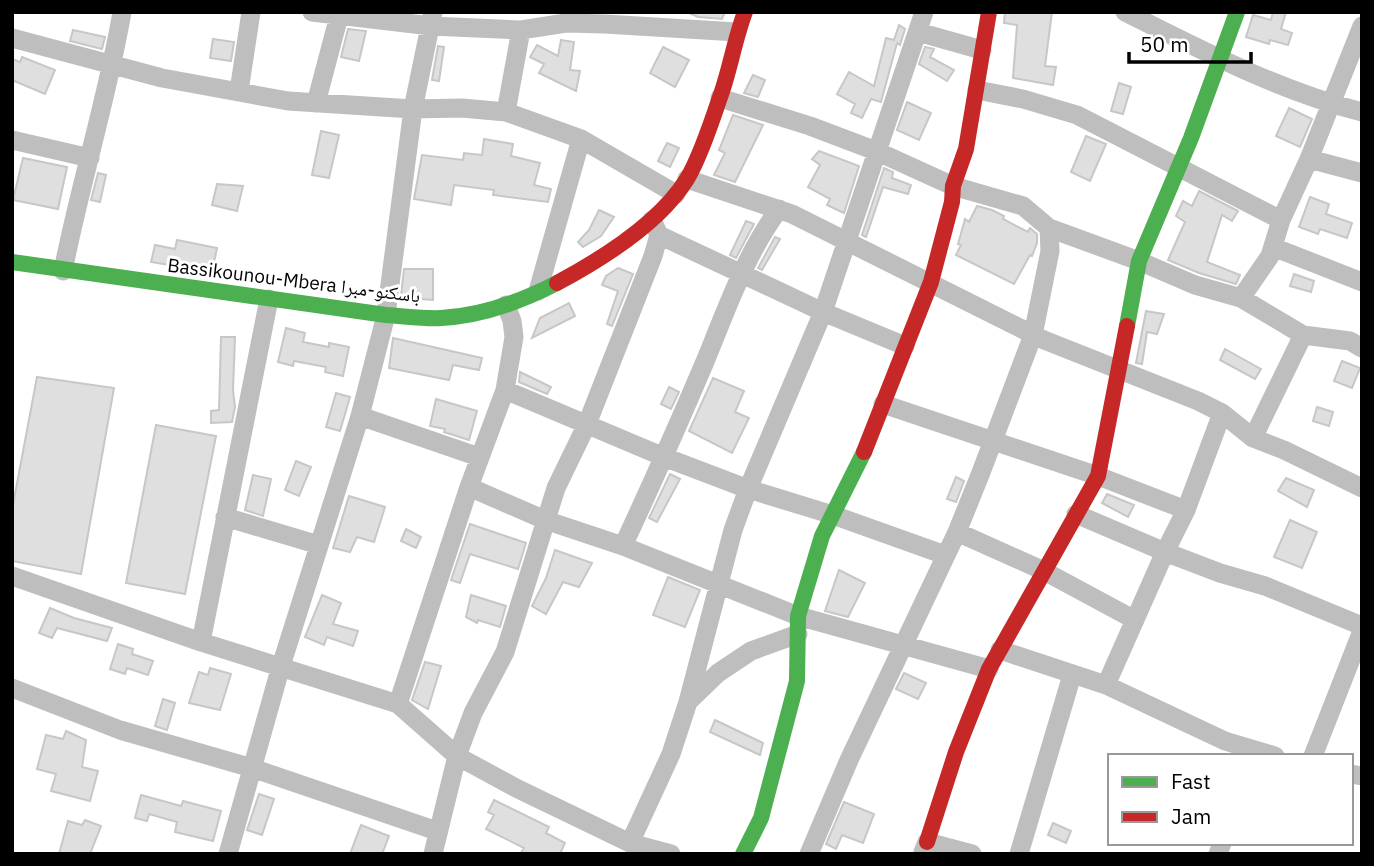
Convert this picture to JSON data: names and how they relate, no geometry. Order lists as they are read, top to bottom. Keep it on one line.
{"streets":{"street":["Bassikounou-Mbera باسكنو-مبرا"]},"legend":["Fast","Jam"],"scale_bar":"50 m"}
